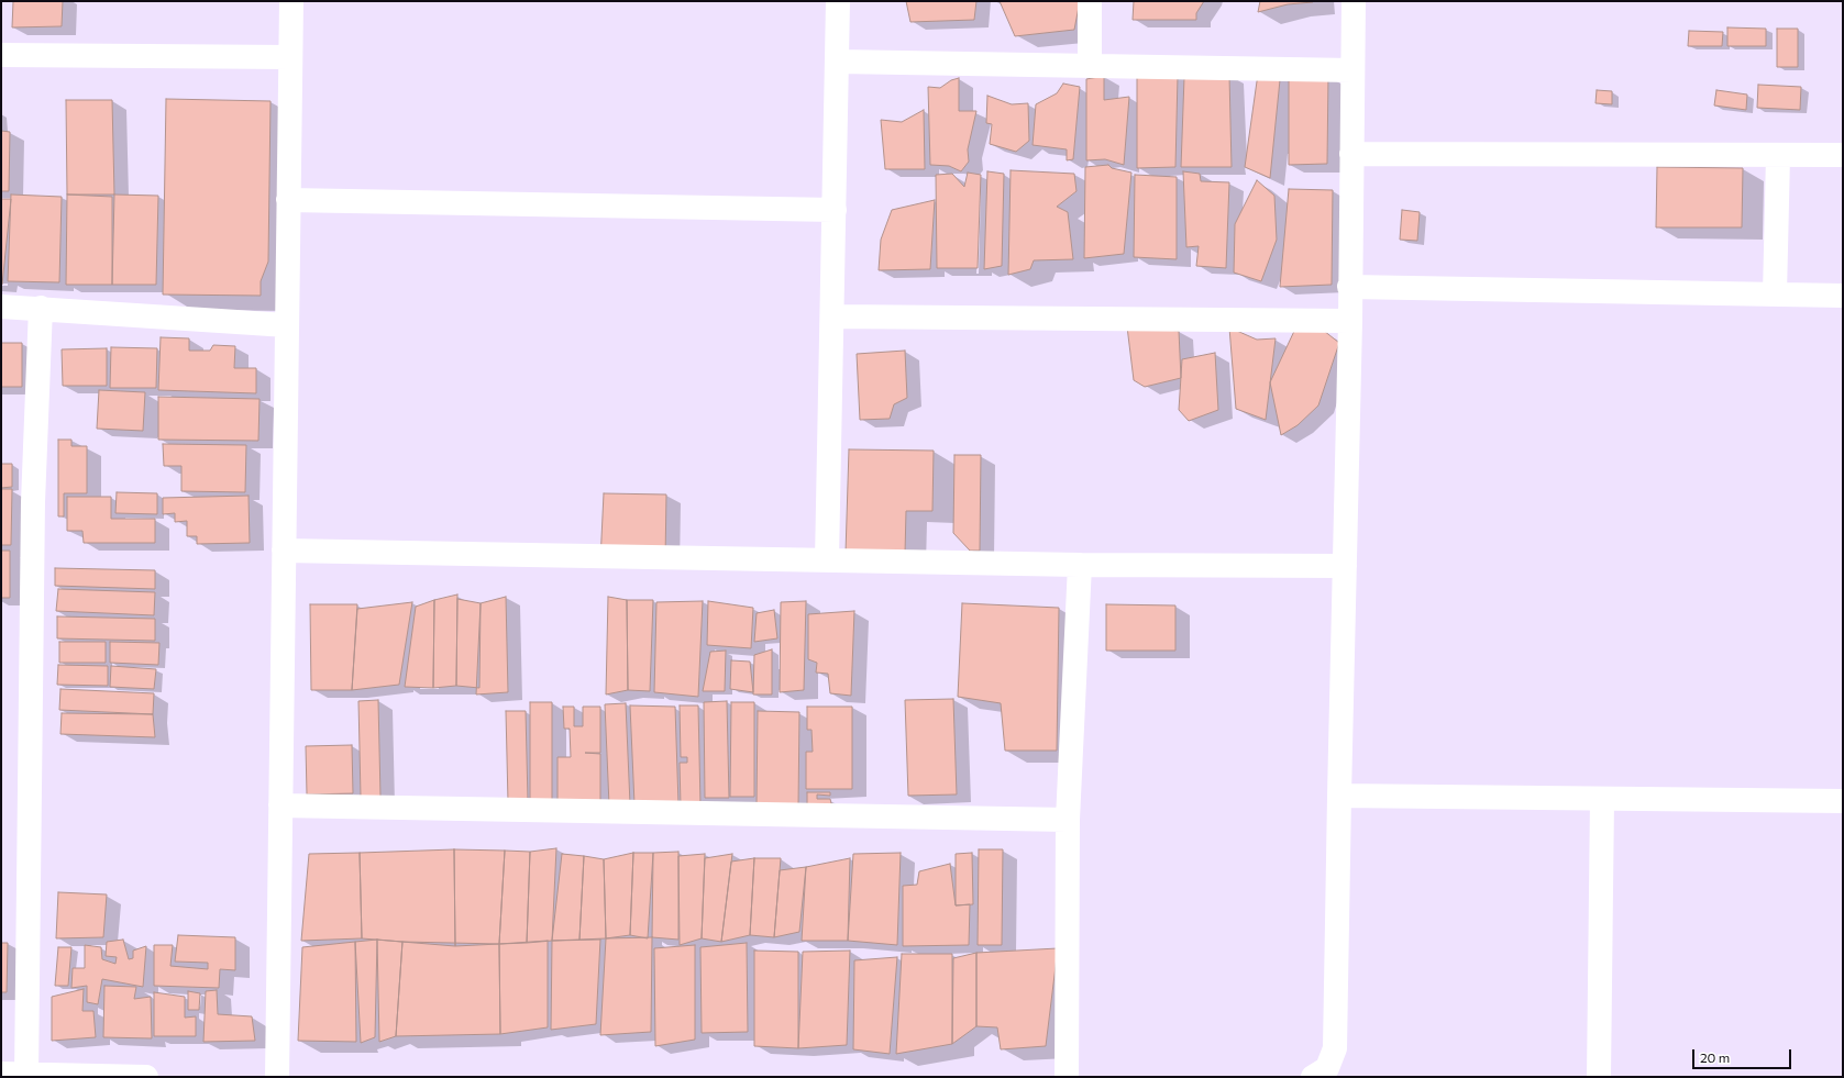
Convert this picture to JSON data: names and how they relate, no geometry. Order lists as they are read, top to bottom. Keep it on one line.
{"scale_bar":"20 m"}
